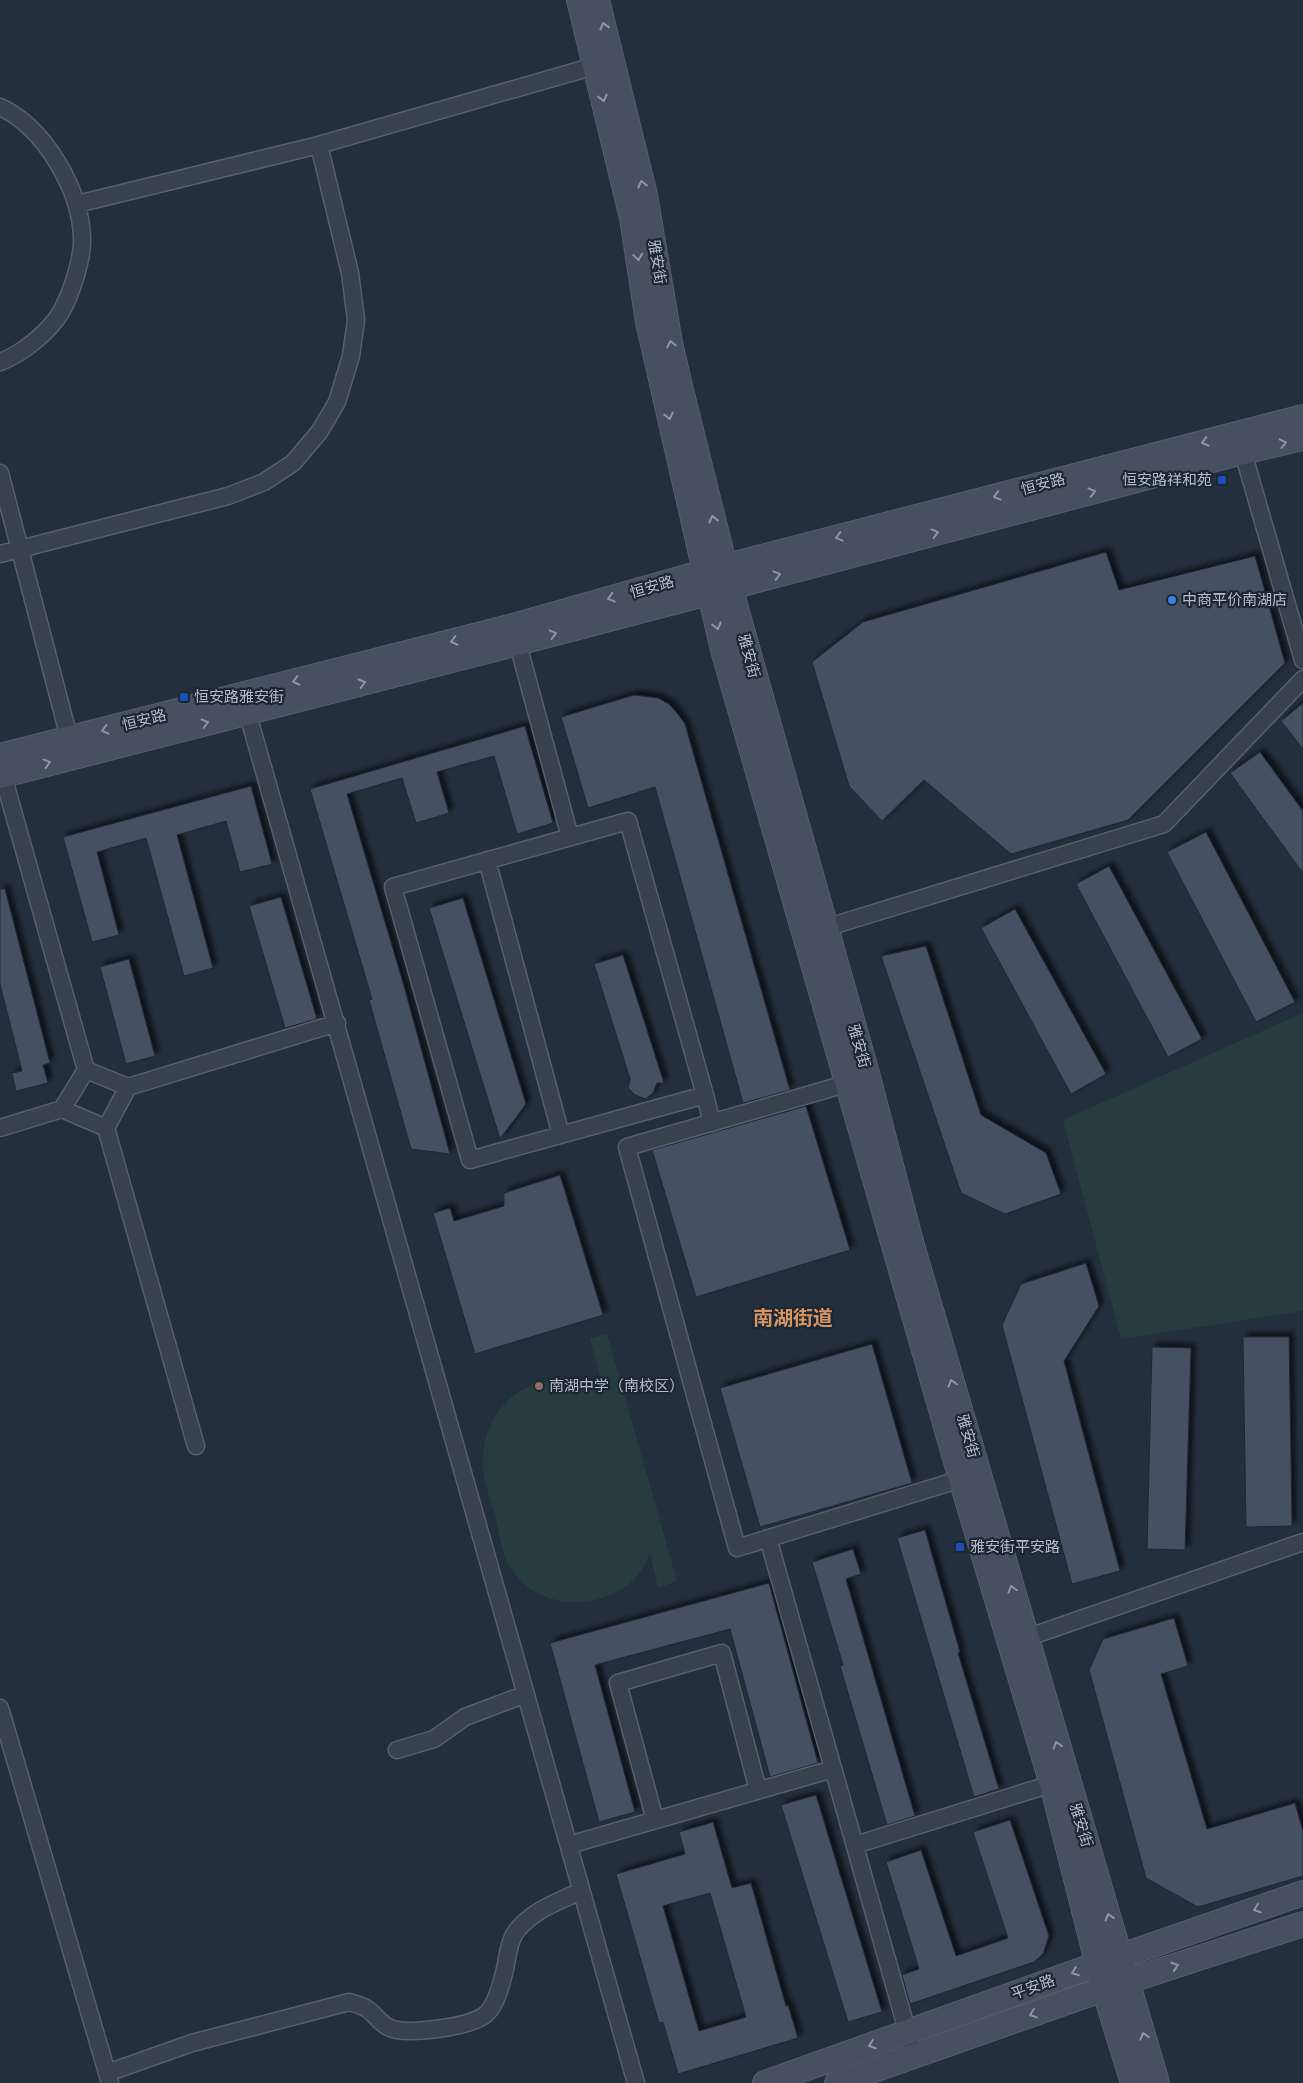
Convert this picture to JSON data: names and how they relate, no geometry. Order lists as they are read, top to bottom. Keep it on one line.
{"streets":{"main road":["雅安街","恒安路","平安路"]},"crossings":[["雅安街","恒安路"],["雅安街","平安路"]],"districts":["南湖街道"],"places":{"transit":["恒安路祥和苑","恒安路雅安街","雅安街平安路"],"other":["中商平价南湖店","南湖中学（南校区）"]}}
